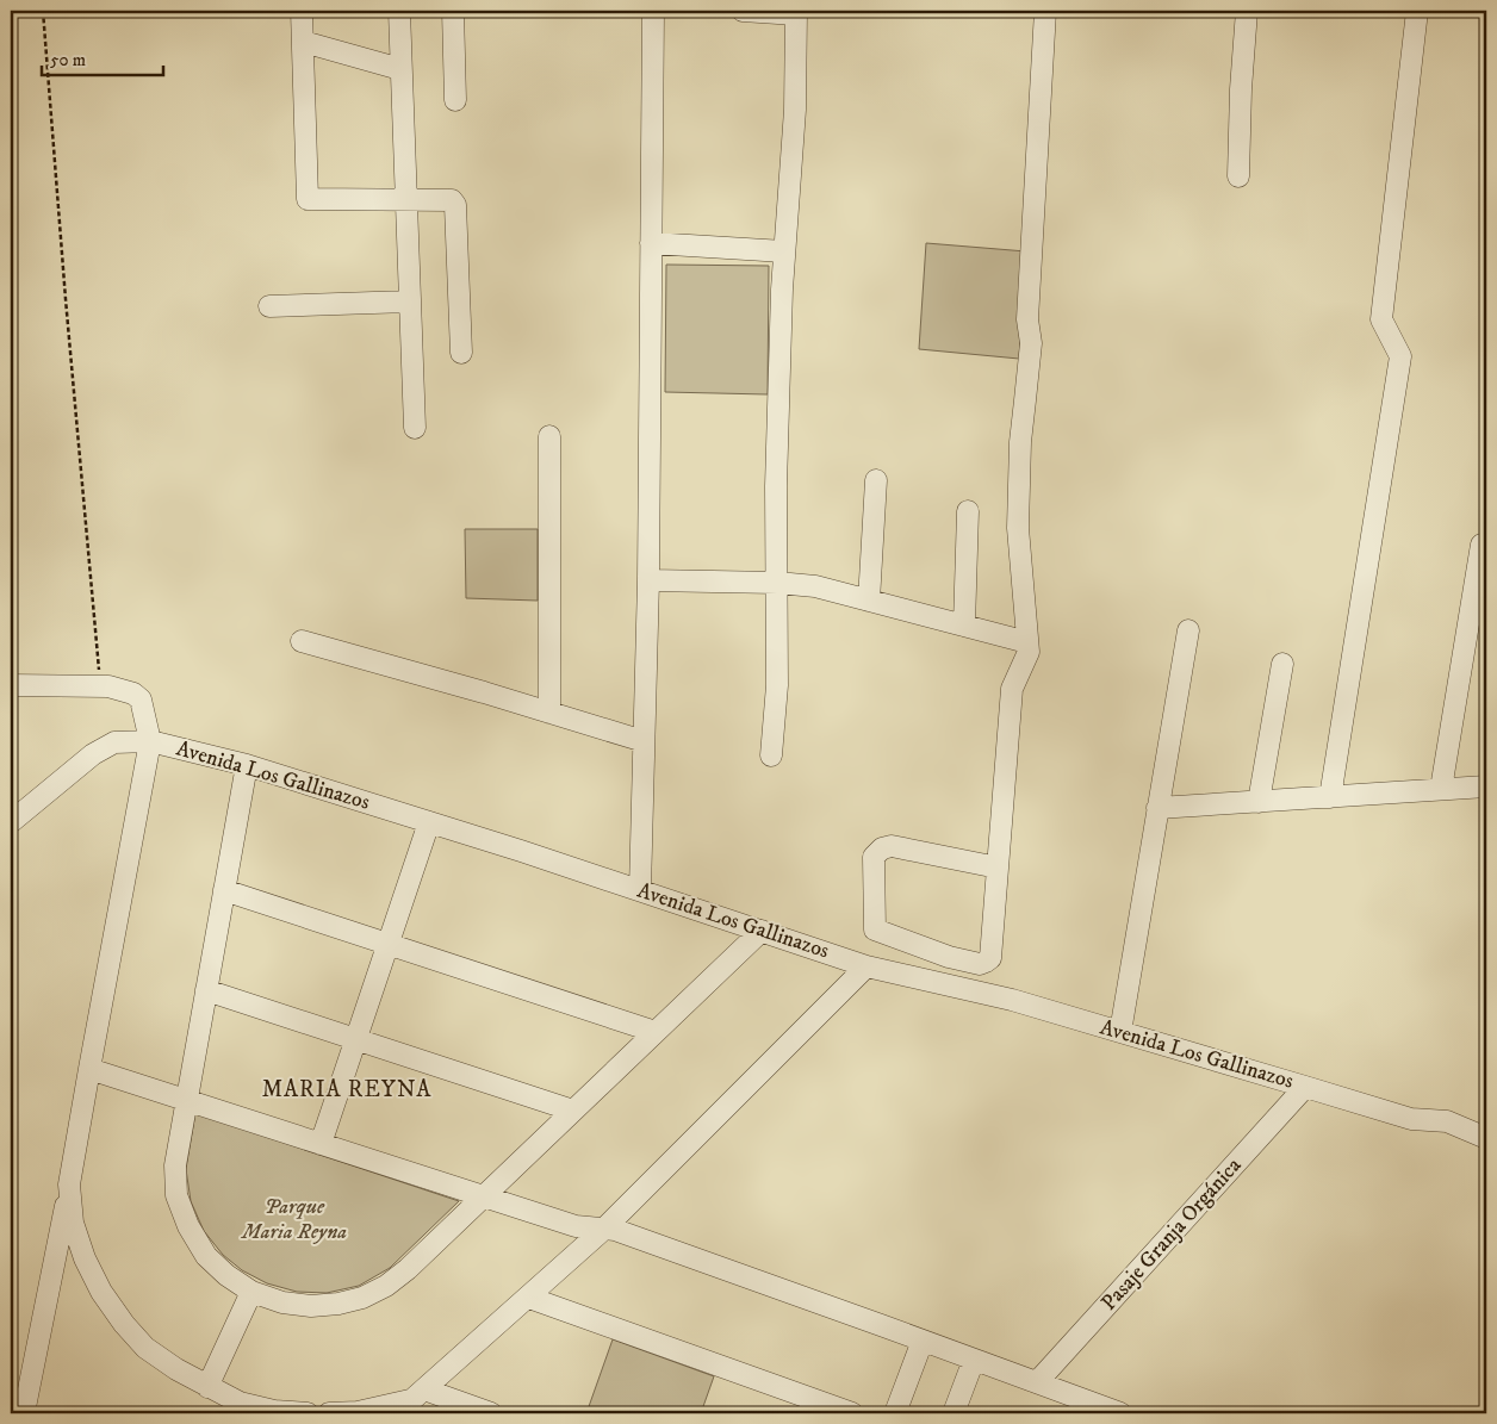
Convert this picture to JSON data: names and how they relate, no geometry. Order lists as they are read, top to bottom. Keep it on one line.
{"streets":{"street":["Avenida Los Gallinazos","Pasaje Granja Orgánica"]},"crossings":[["Avenida Los Gallinazos","Pasaje Granja Orgánica"]],"districts":["MARIA REYNA"],"parks":["Parque Maria Reyna"],"scale_bar":"50 m"}
